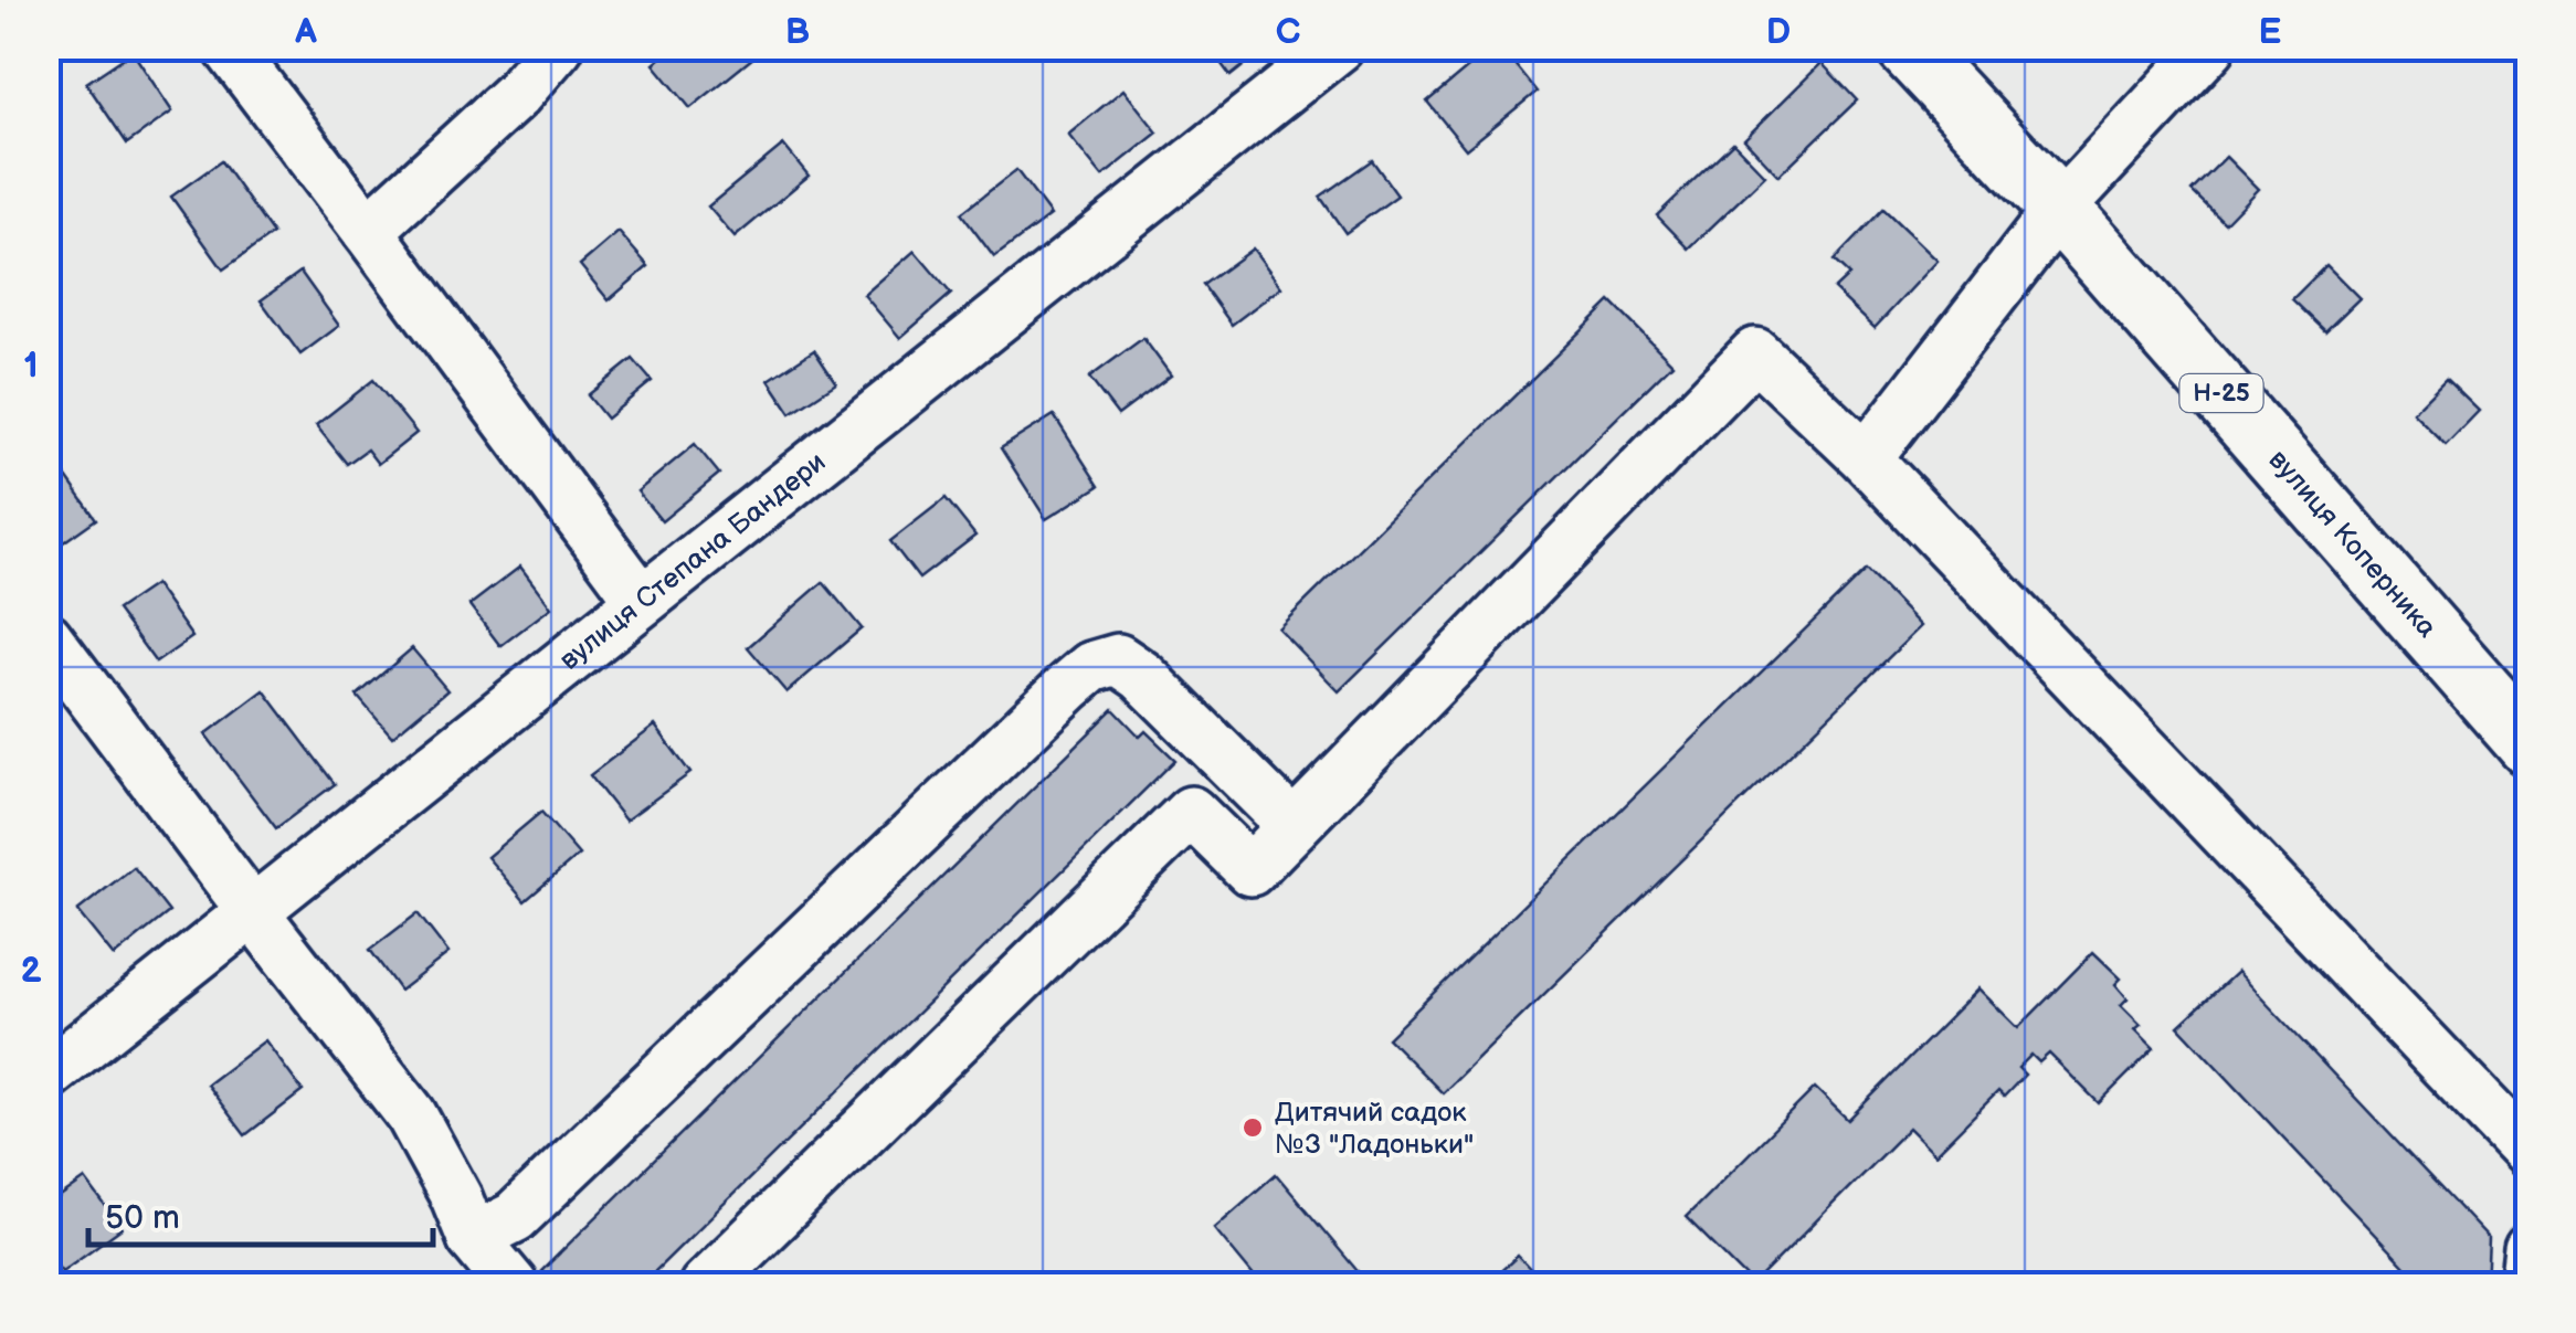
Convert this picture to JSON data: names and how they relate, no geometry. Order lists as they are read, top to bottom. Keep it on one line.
{"streets":{"main road":["Н-25","вулиця Коперника"],"street":["вулиця Степана Бандери"]},"places":["Дитячий садок №3 \"Ладоньки\""],"scale_bar":"50 m","grid":{"columns":["A","B","C","D","E"],"rows":["1","2"]}}
